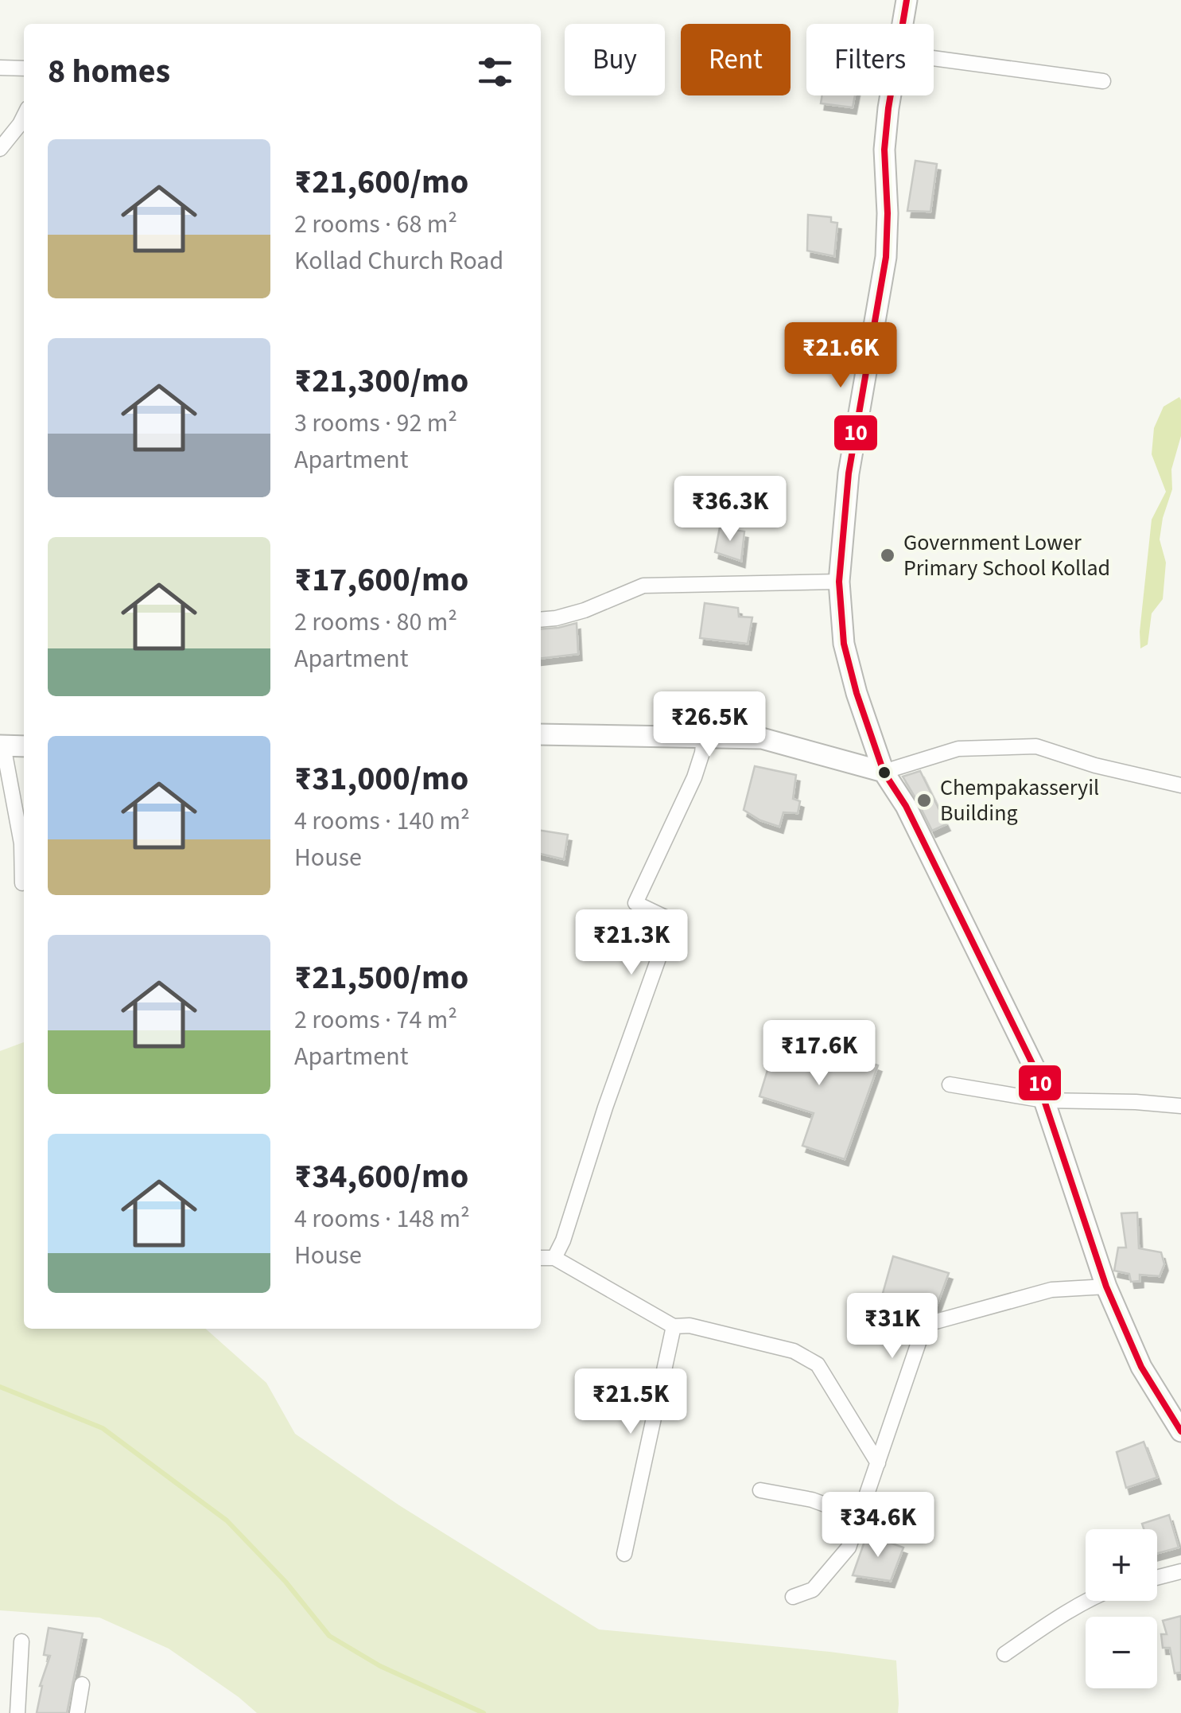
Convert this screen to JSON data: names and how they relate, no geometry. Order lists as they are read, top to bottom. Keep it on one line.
{"places":["Government Lower Primary School Kollad","Chempakasseryil Building"],"lines":["transit line 10"],"page":{"chip":["Buy","Rent","Filters"],"heading":"8 homes","list":[{"name":"₹21,600/mo","note":"2 rooms · 68 m² · Kollad Church Road"},{"name":"₹21,300/mo","note":"3 rooms · 92 m² · Apartment"},{"name":"₹17,600/mo","note":"2 rooms · 80 m² · Apartment"},{"name":"₹31,000/mo","note":"4 rooms · 140 m² · House"},{"name":"₹21,500/mo","note":"2 rooms · 74 m² · Apartment"},{"name":"₹34,600/mo","note":"4 rooms · 148 m² · House"}],"price":["₹21.6K","₹36.3K","₹26.5K","₹21.3K","₹17.6K","₹31K","₹21.5K","₹34.6K"],"map_buttons":["+","−"]}}
